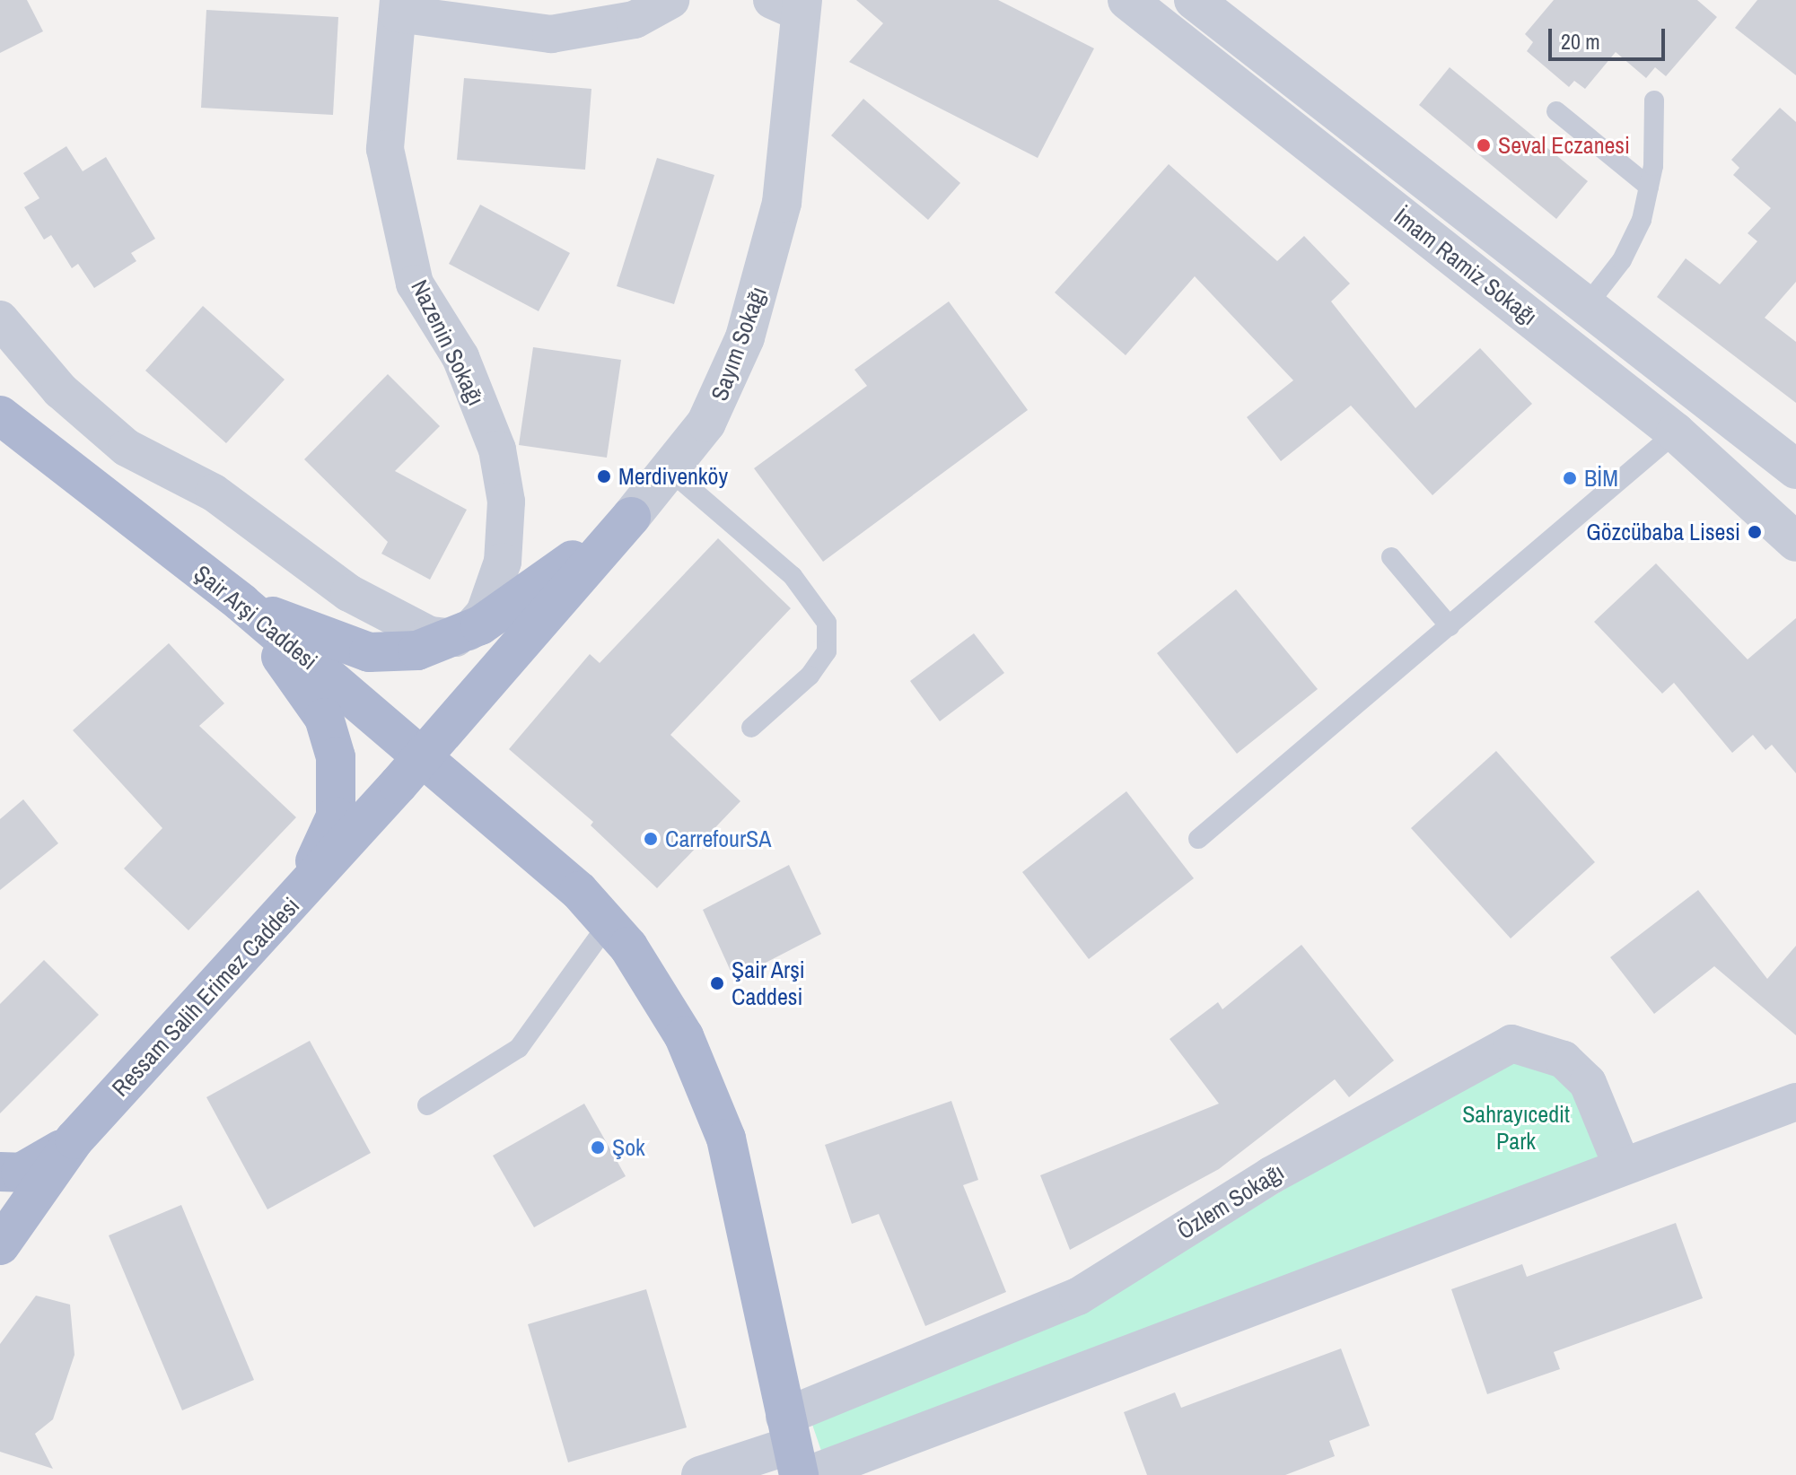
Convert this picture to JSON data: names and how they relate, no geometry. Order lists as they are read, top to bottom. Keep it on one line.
{"streets":{"main road":["Sayım Sokağı","Şair Arşi Caddesi","Ressam Salih Erimez Caddesi"],"street":["İmam Ramiz Sokağı","Nazenin Sokağı","Özlem Sokağı"]},"crossings":[["Sayım Sokağı","Şair Arşi Caddesi"],["Sayım Sokağı","Ressam Salih Erimez Caddesi"],["Şair Arşi Caddesi","Ressam Salih Erimez Caddesi"],["Şair Arşi Caddesi","Özlem Sokağı"]],"parks":["Sahrayıcedit Park"],"places":["Seval Eczanesi","Merdivenköy","BİM","Gözcübaba Lisesi","CarrefourSA","Şair Arşi Caddesi","Şok"],"scale_bar":"20 m"}
